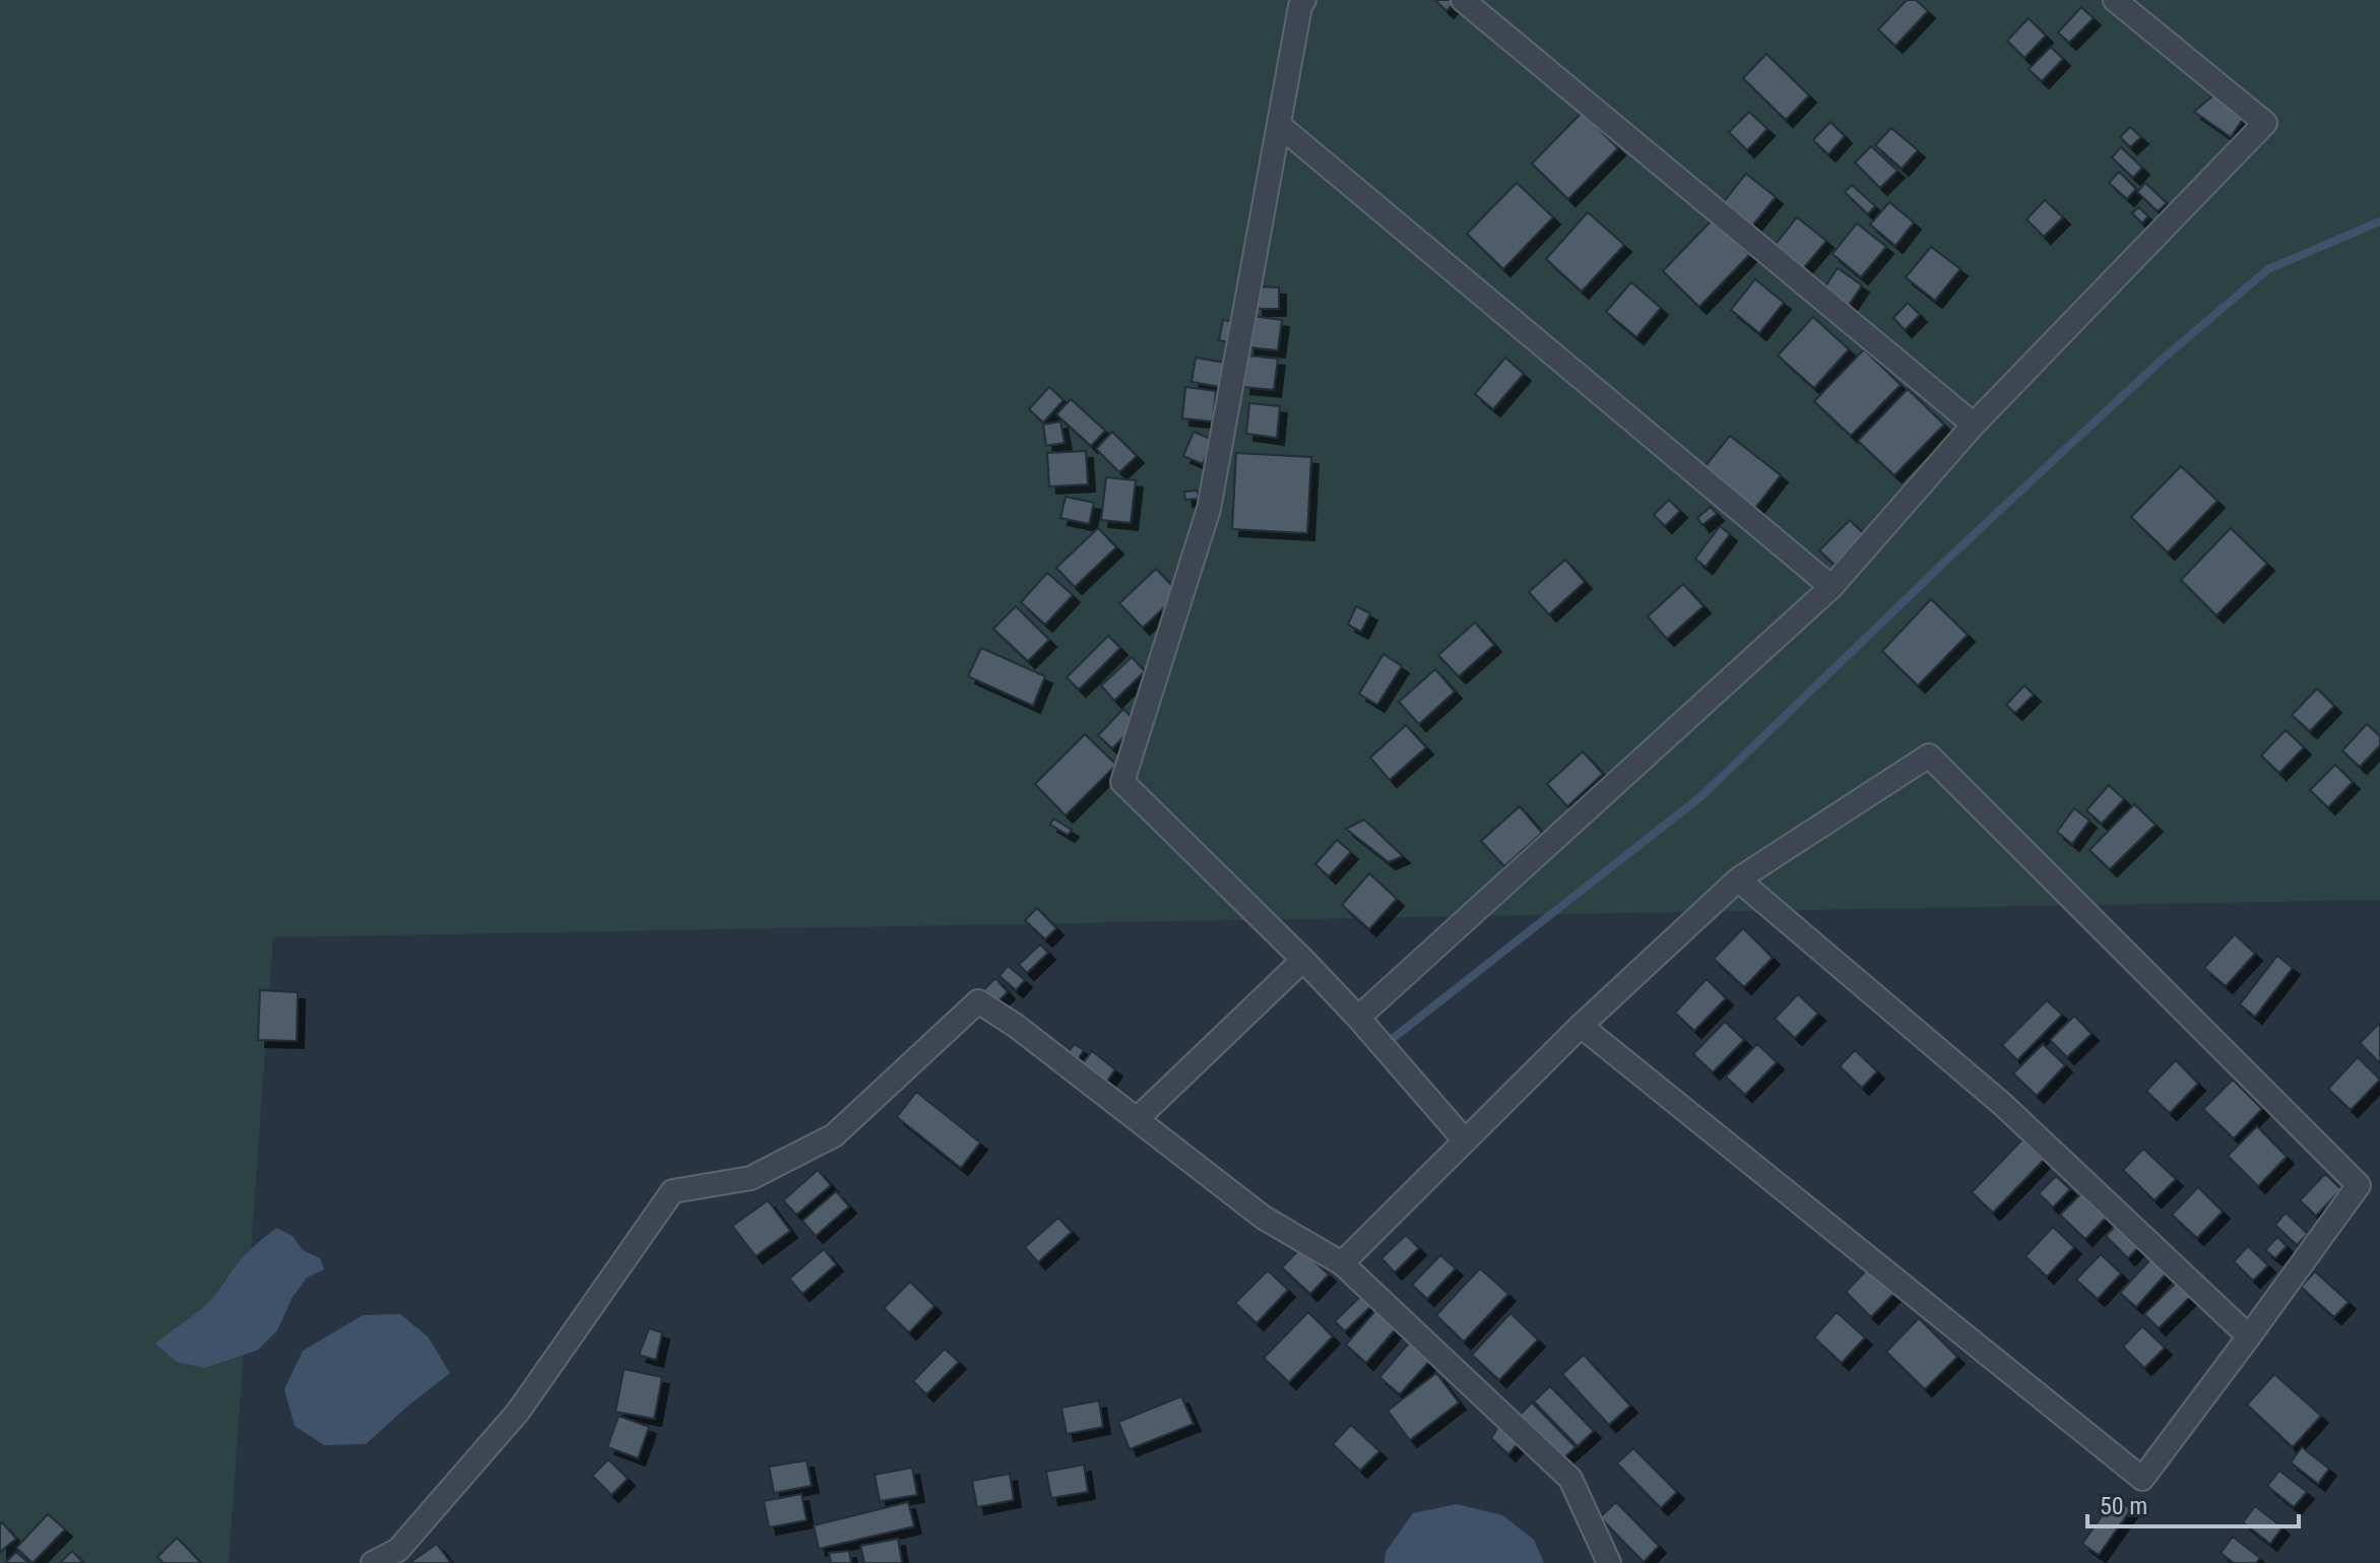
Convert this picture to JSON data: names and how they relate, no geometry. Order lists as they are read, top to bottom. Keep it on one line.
{"scale_bar":"50 m"}
